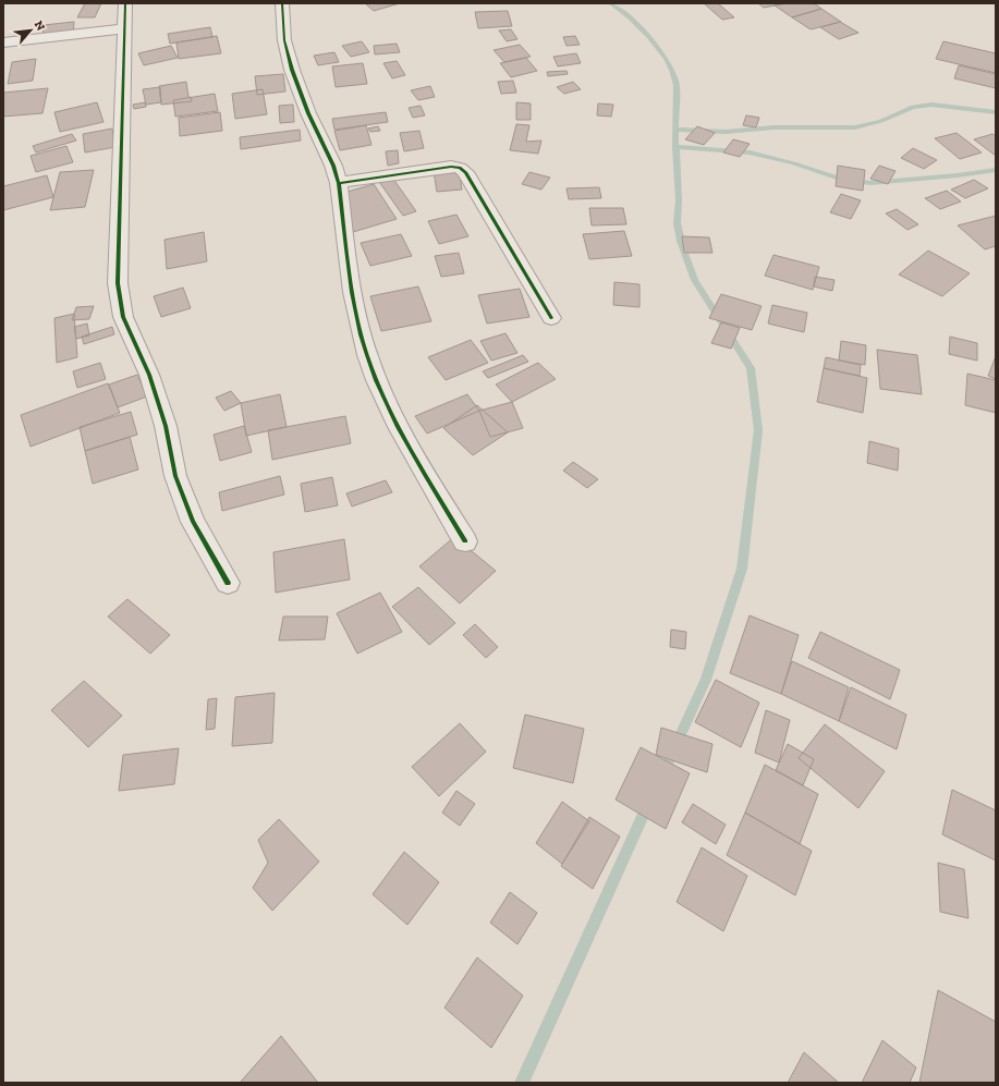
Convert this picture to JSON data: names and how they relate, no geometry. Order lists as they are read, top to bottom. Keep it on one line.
{"north":"top right"}
